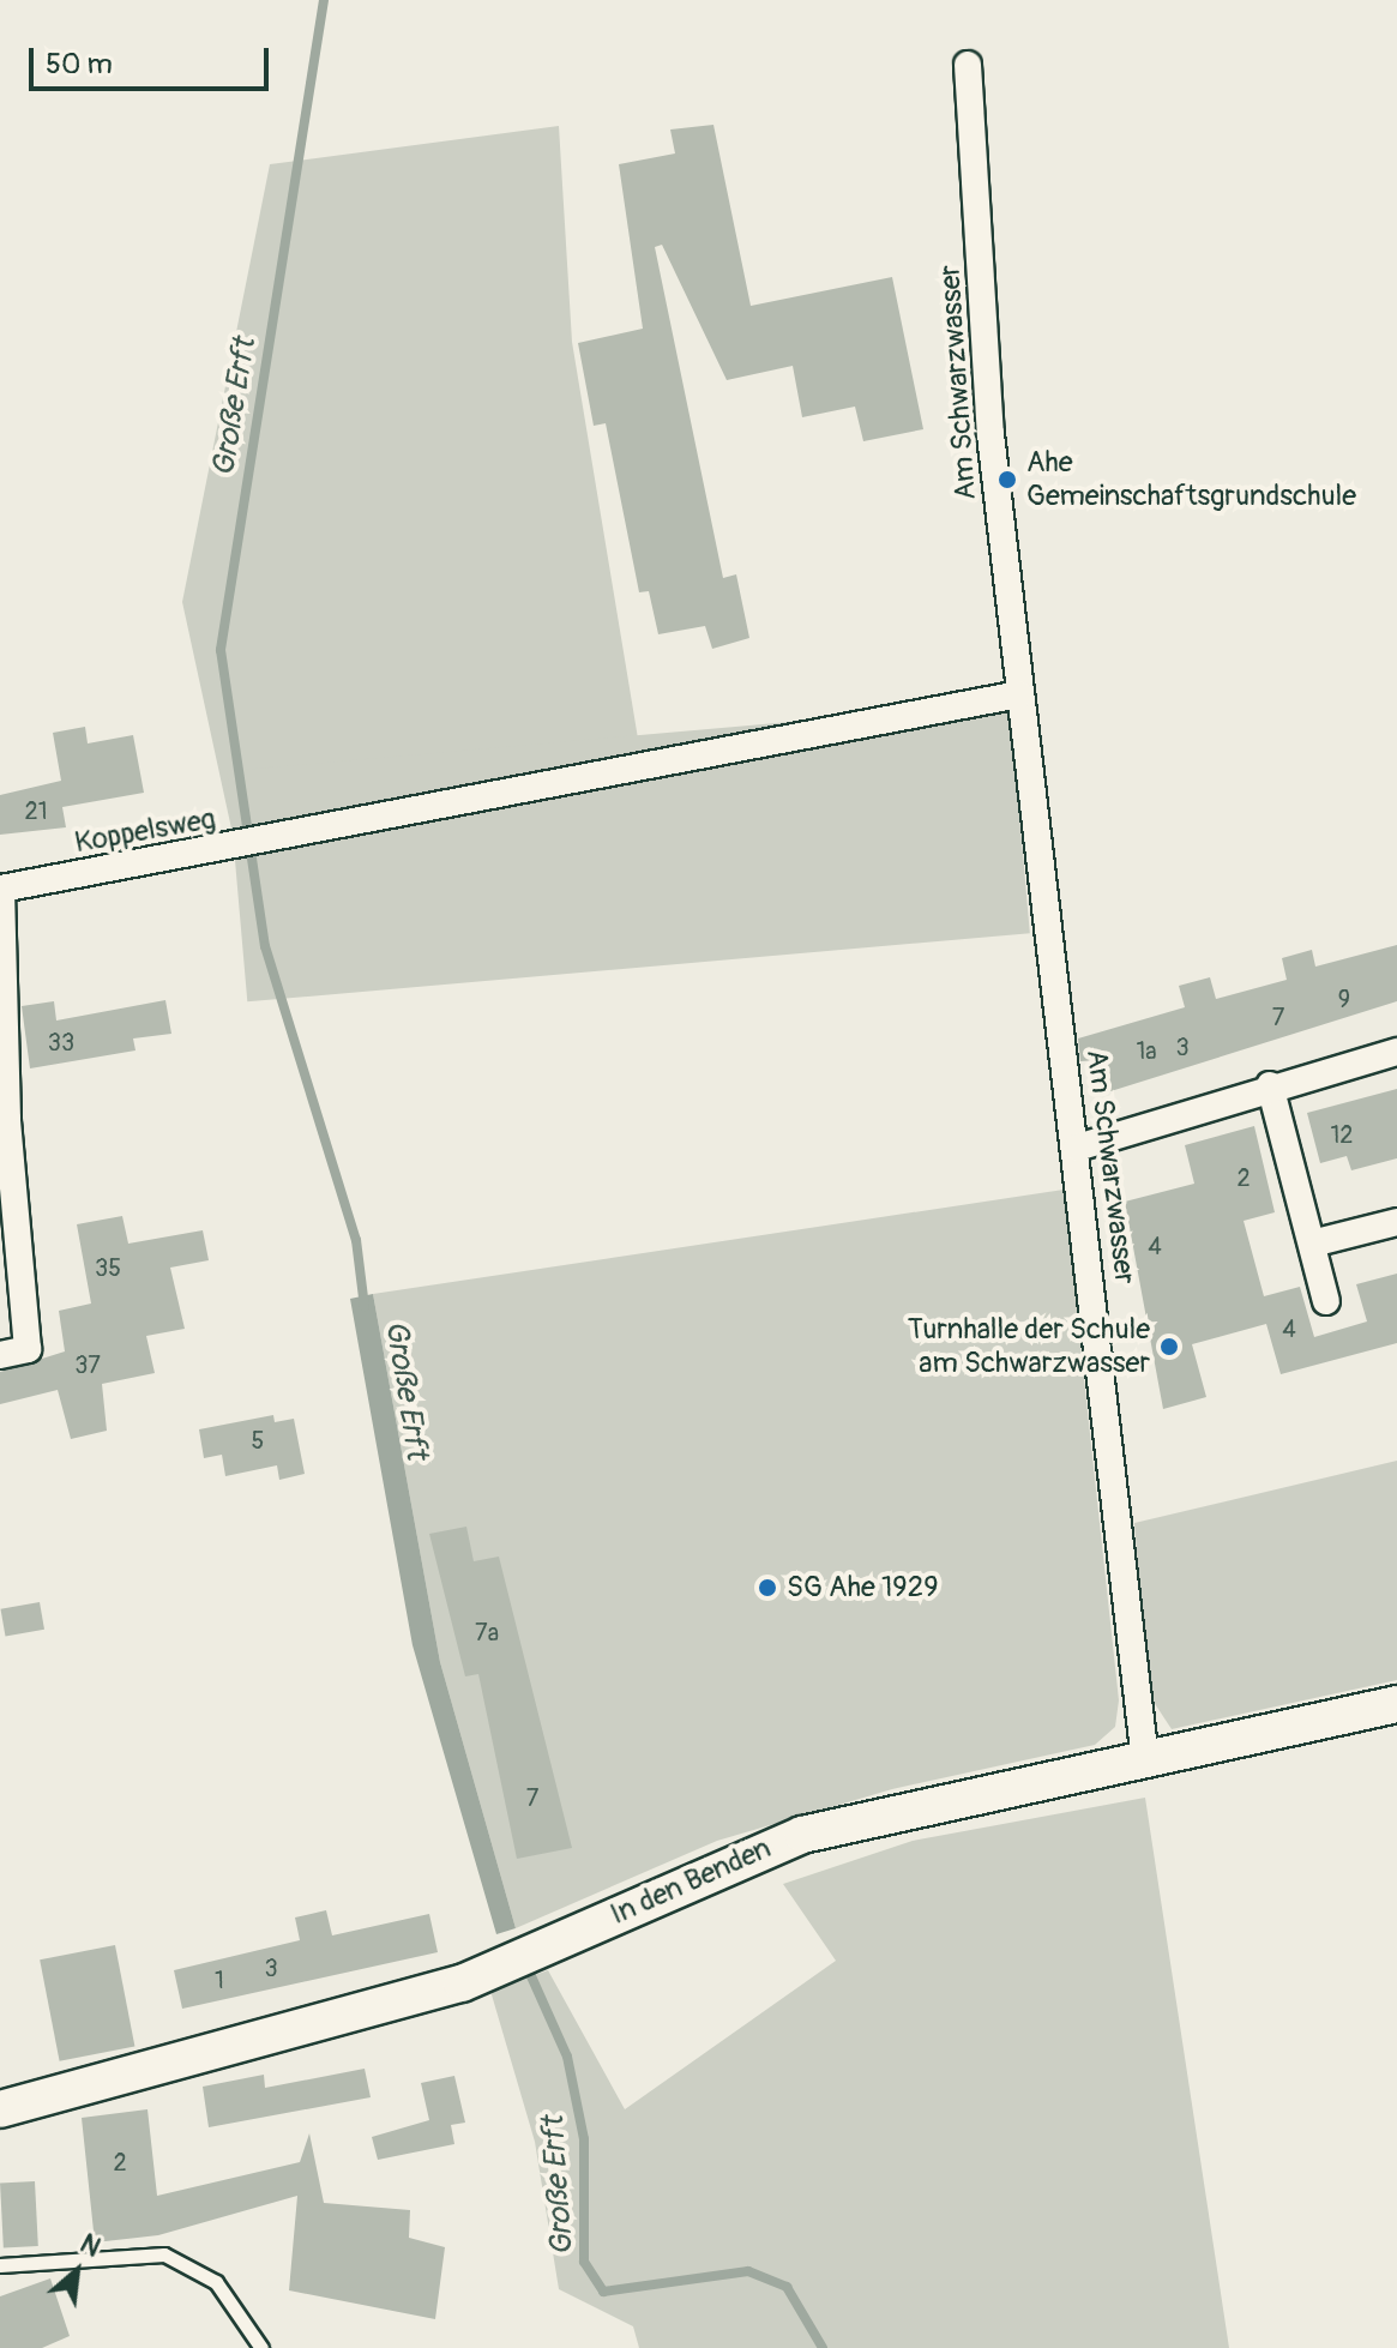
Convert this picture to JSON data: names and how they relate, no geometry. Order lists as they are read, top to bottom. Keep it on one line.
{"streets":{"street":["Am Schwarzwasser","Koppelsweg","In den Benden"]},"crossings":[["Am Schwarzwasser","Koppelsweg"],["Am Schwarzwasser","In den Benden"]],"water":["Große Erft"],"places":["Ahe Gemeinschaftsgrundschule","Turnhalle der Schule am Schwarzwasser","SG Ahe 1929"],"house_numbers":["21","9","7","33","3","1a","12","2","4","35","4","37","5","7a","7","3","1","2"],"scale_bar":"50 m","north":"top right"}
